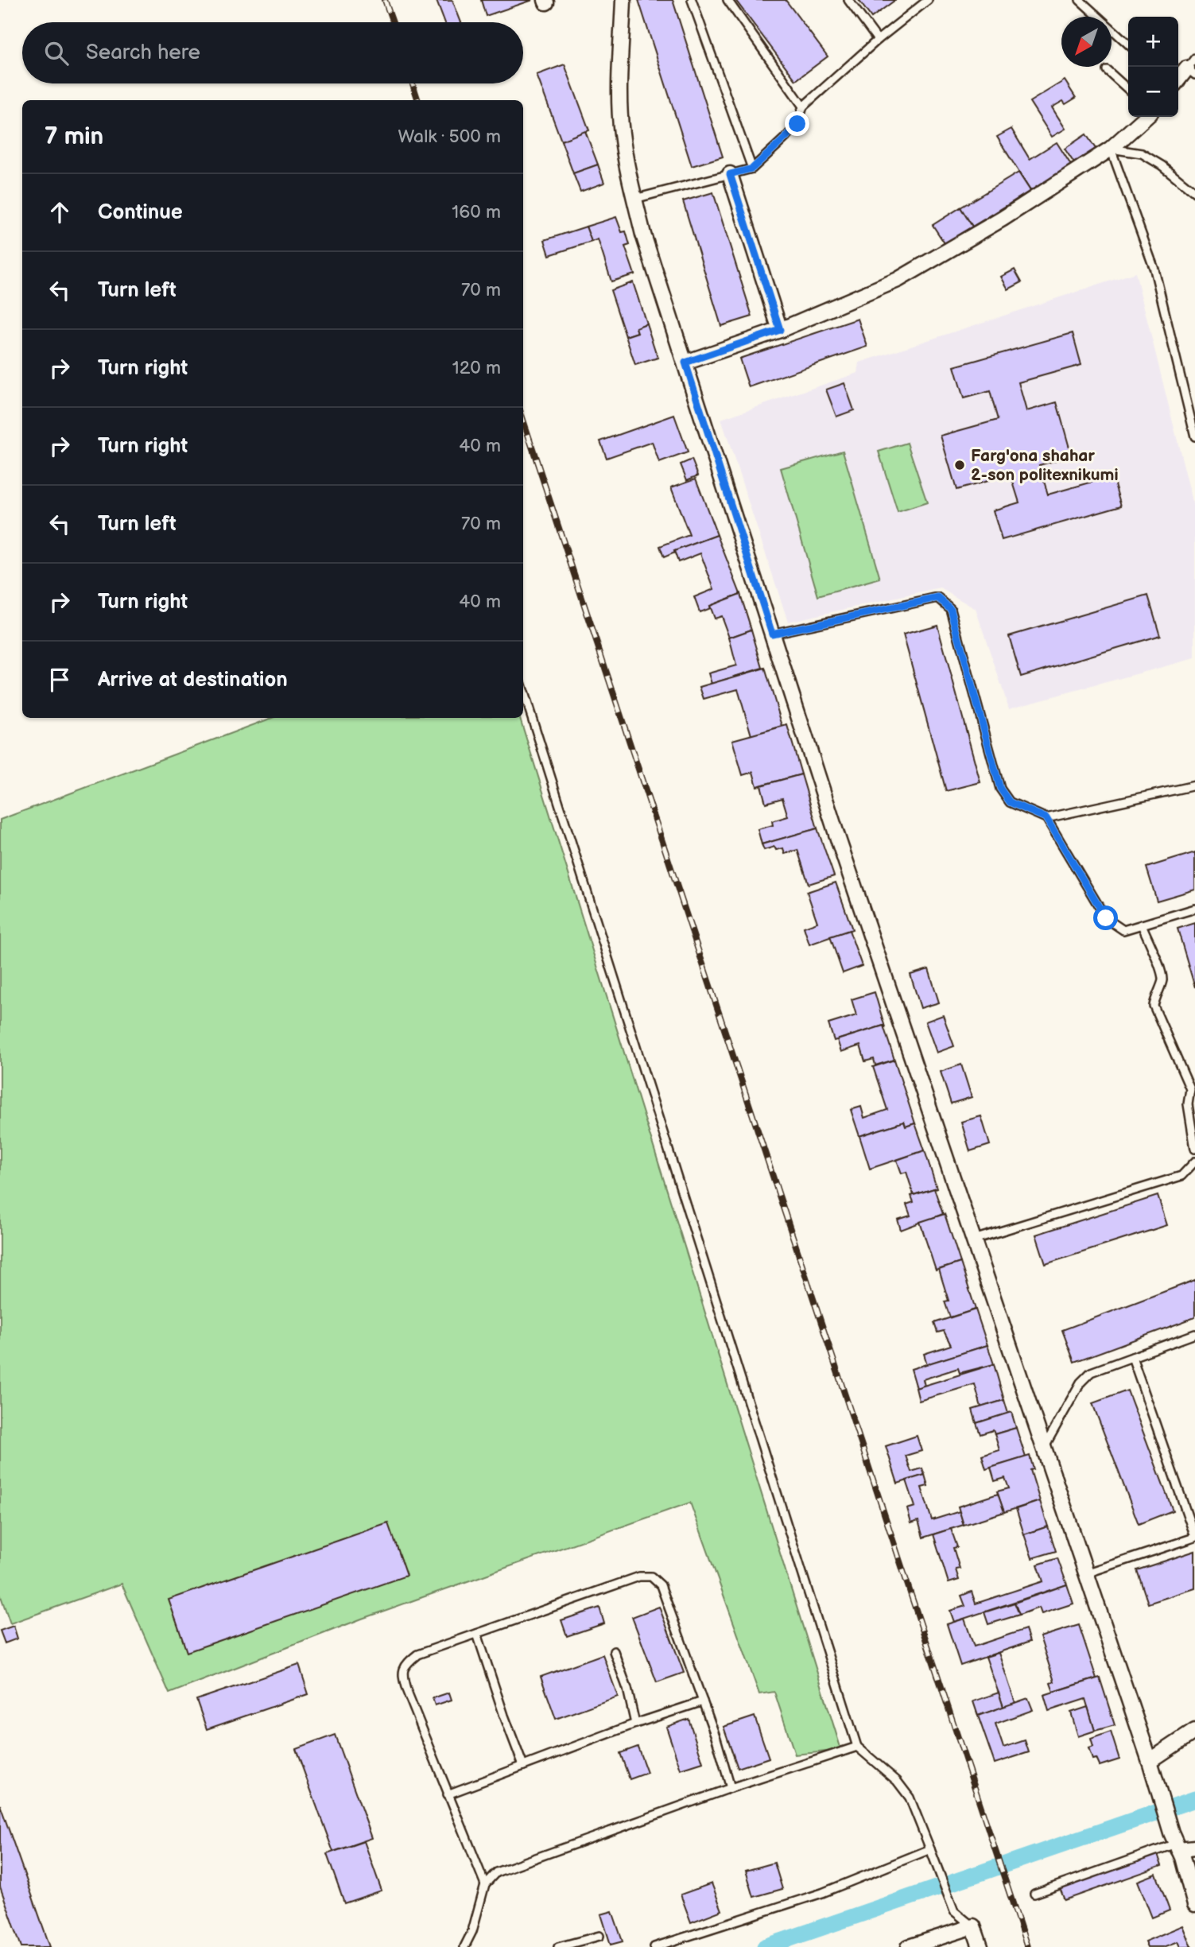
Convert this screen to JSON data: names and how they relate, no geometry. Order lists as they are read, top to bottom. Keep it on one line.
{"places":["Farg'ona shahar 2-son politexnikumi"],"north":"bottom left","page":{"map_buttons":["+","−"],"search":"Search here","heading":["7 min","Walk · 500 m"],"list":[["Continue","160 m"],["Turn left","70 m"],["Turn right","120 m"],["Turn right","40 m"],["Turn left","70 m"],["Turn right","40 m"],"Arrive at destination"]}}
